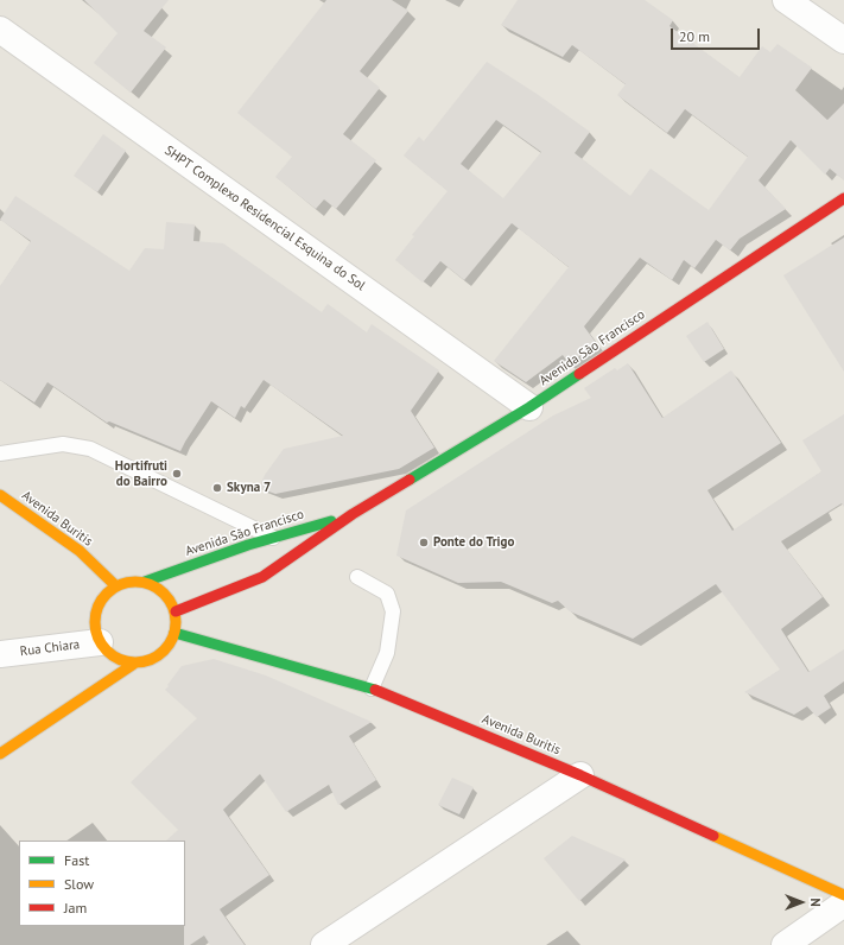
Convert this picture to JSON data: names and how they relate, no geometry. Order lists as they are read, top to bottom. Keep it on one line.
{"streets":{"street":["SHPT Complexo Residencial Esquina do Sol","Avenida São Francisco","Avenida Buritis","Rua Chiara"]},"crossings":[["SHPT Complexo Residencial Esquina do Sol","Avenida São Francisco"],["Avenida São Francisco","Avenida Buritis"],["Avenida São Francisco","Rua Chiara"],["Avenida Buritis","Rua Chiara"]],"places":["Hortifruti do Bairro","Skyna 7","Ponte do Trigo"],"legend":["Fast","Slow","Jam"],"scale_bar":"20 m","north":"right"}
